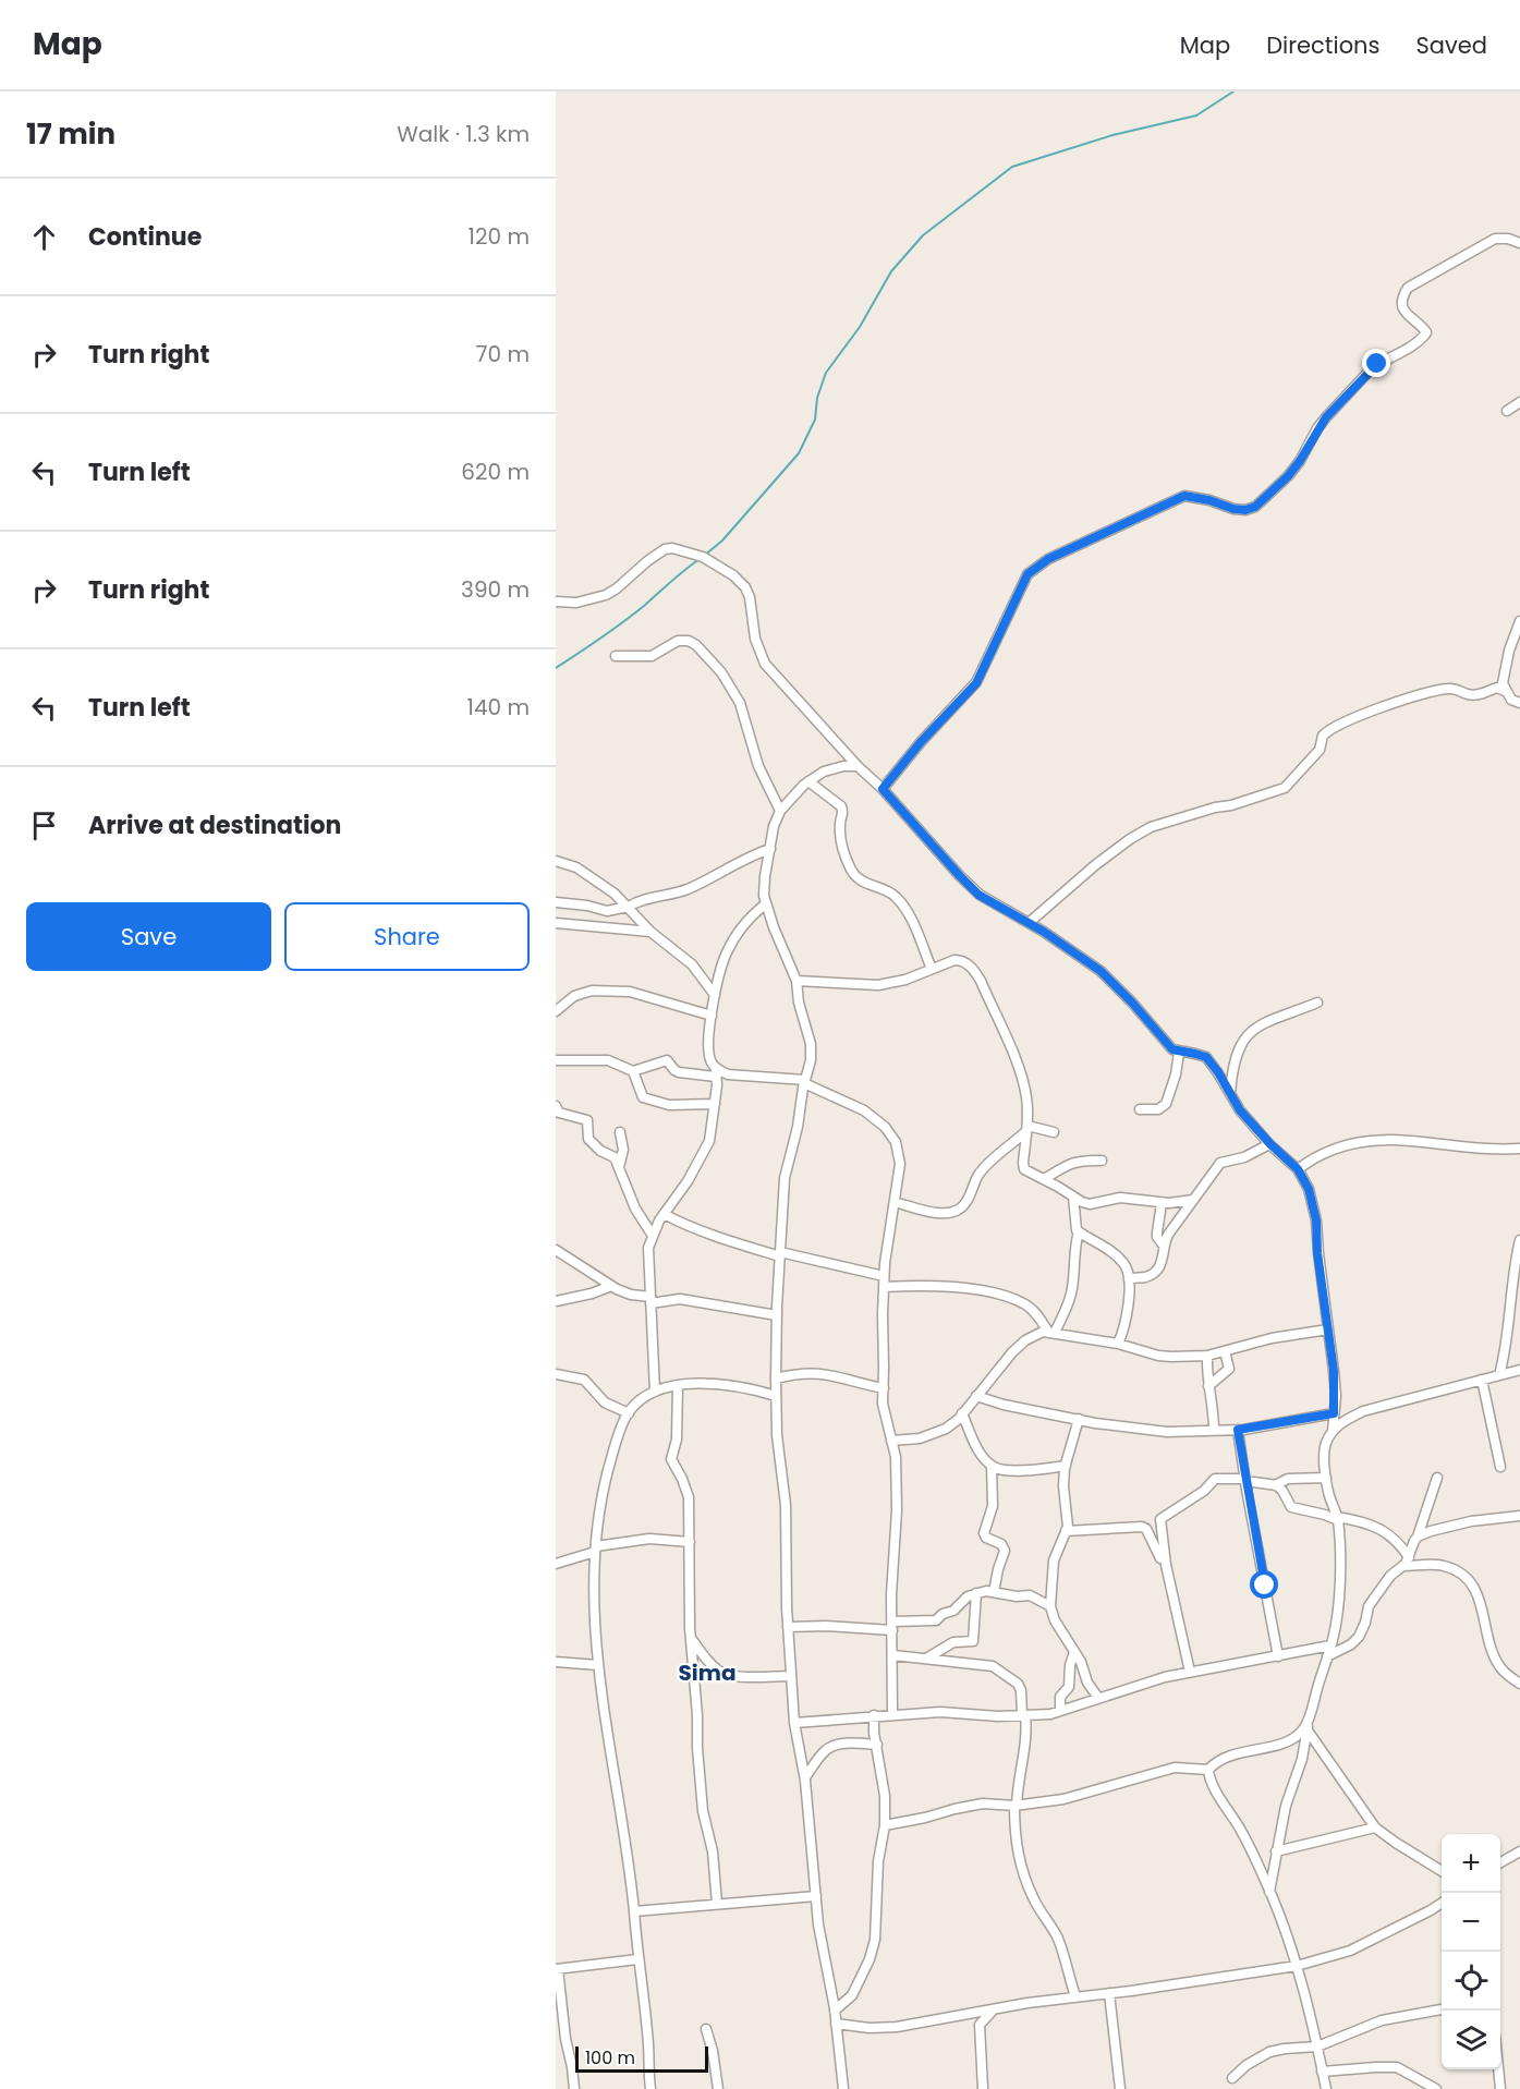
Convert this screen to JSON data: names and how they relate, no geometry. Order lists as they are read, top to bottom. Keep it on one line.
{"districts":["Sima"],"scale_bar":"100 m","page":{"header":"Map","nav":["Map","Directions","Saved"],"heading":["17 min","Walk · 1.3 km"],"list":[["Continue","120 m"],["Turn right","70 m"],["Turn left","620 m"],["Turn right","390 m"],["Turn left","140 m"],"Arrive at destination"],"buttons":["Save","Share"],"map_buttons":["+","−"],"scale":"100 m"}}
